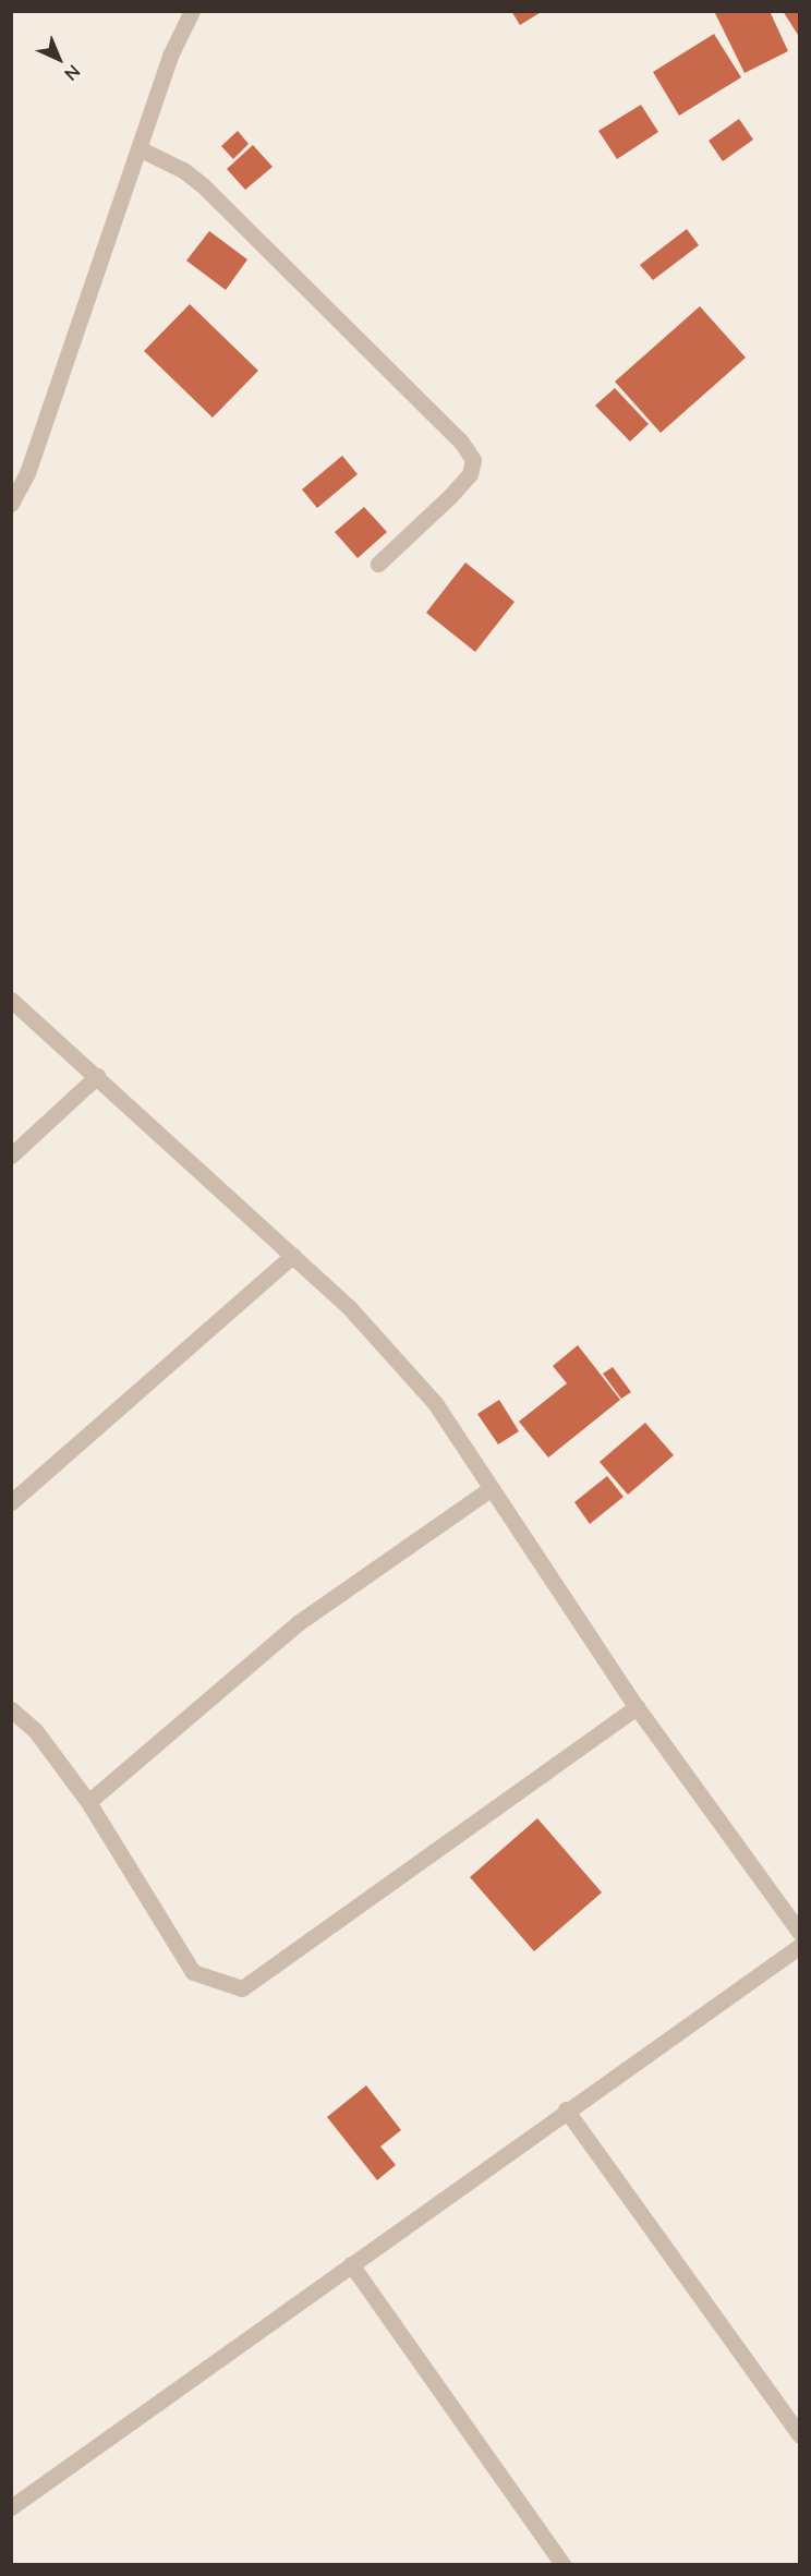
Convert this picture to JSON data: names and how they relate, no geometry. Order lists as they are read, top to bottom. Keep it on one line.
{"north":"bottom right"}
